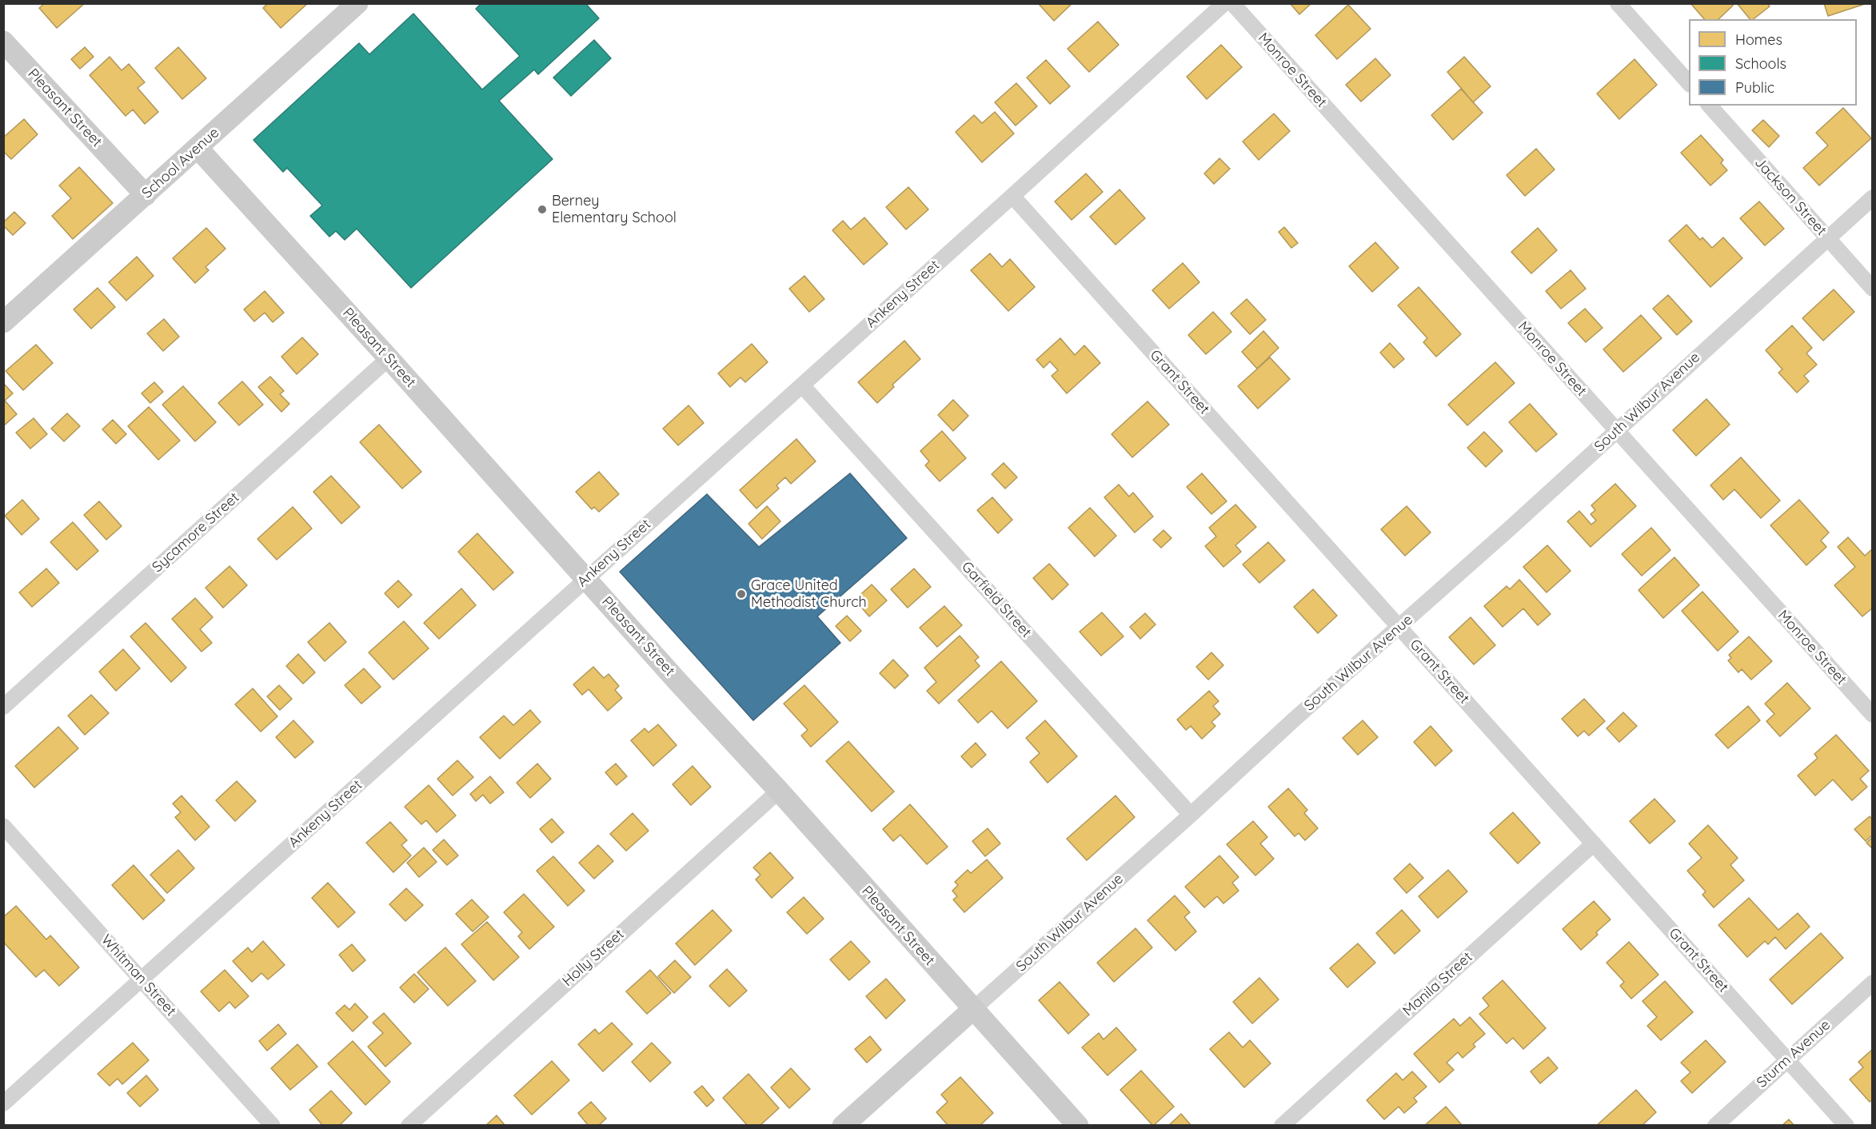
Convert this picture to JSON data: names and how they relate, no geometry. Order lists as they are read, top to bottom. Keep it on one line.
{"streets":{"main road":["Pleasant Street","School Avenue","South Wilbur Avenue"],"street":["Monroe Street","Jackson Street","Ankeny Street","Grant Street","Sycamore Street","Garfield Street","Holly Street","Whitman Street","Manila Street","Sturm Avenue"]},"crossings":[["Monroe Street","South Wilbur Avenue"],["Pleasant Street","School Avenue"],["Pleasant Street","Ankeny Street"],["Pleasant Street","South Wilbur Avenue"],["Pleasant Street","Sycamore Street"],["Pleasant Street","Holly Street"],["Jackson Street","South Wilbur Avenue"],["Ankeny Street","Grant Street"],["Ankeny Street","Garfield Street"],["Ankeny Street","Whitman Street"],["Grant Street","South Wilbur Avenue"],["Grant Street","Manila Street"],["Grant Street","Sturm Avenue"],["South Wilbur Avenue","Garfield Street"]],"places":["Berney Elementary School","Grace United Methodist Church"],"legend":["Homes","Schools","Public"]}
